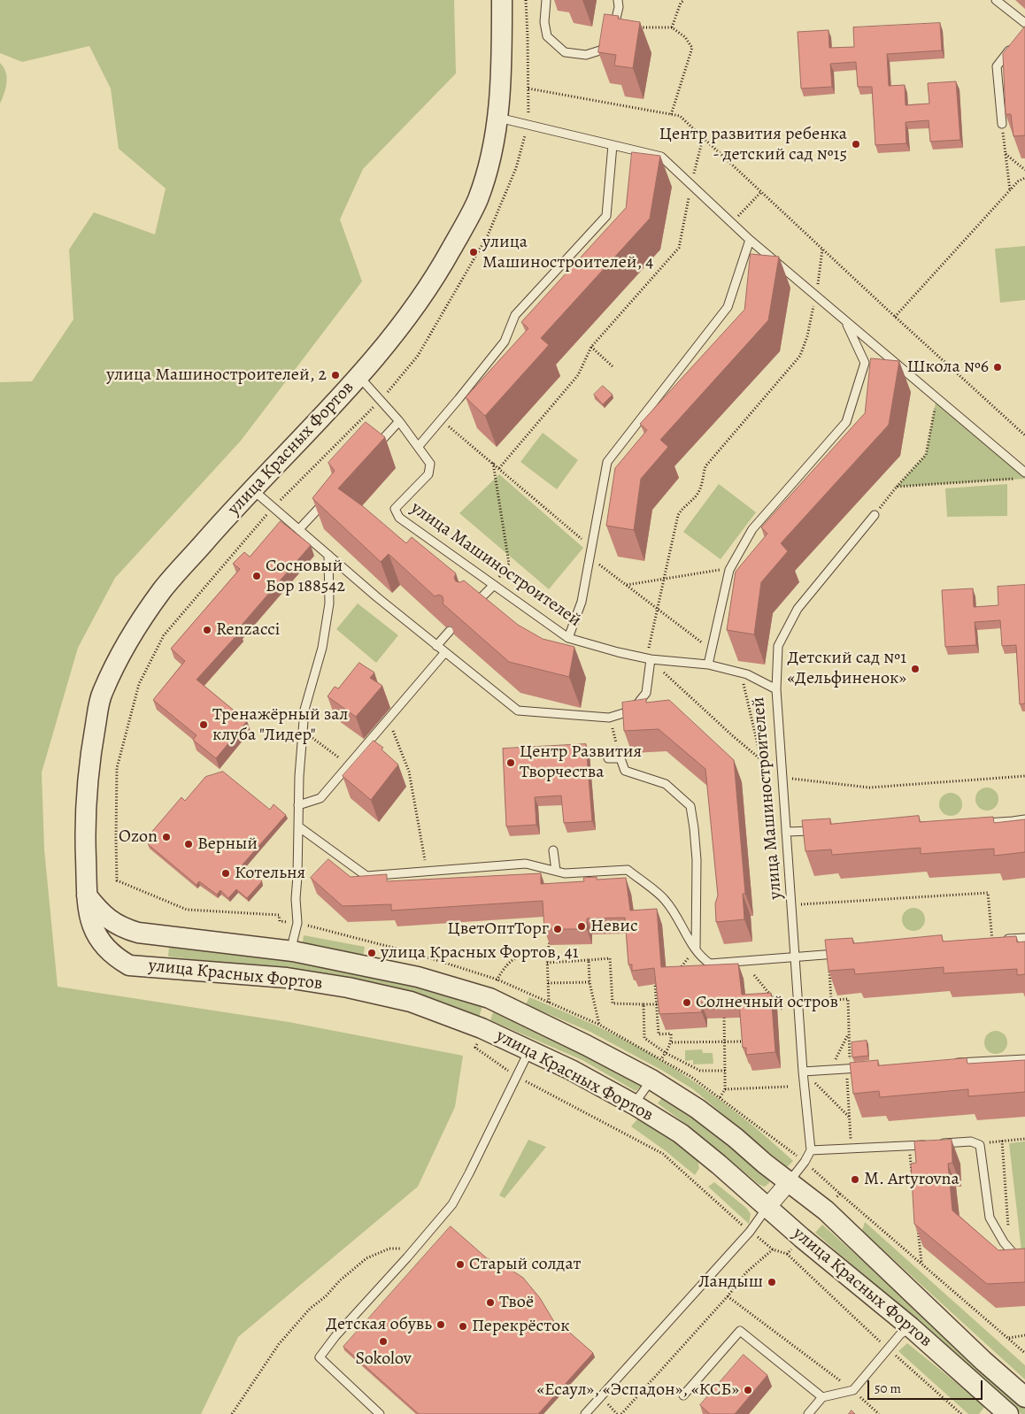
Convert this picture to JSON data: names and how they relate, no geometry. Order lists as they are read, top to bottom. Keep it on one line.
{"streets":{"street":["улица Красных Фортов"],"lane":["улица Машиностроителей"]},"crossings":[["улица Красных Фортов","улица Машиностроителей"]],"places":["Центр развития ребенка - детский сад №15","улица Машиностроителей, 4","Школа №6","улица Машиностроителей, 2","Сосновый Бор 188542","Renzacci","Детский сад №1 «Дельфиненок»","Тренажёрный зал клуба \"Лидер\"","Центр Развития Творчества","Ozon","Верный","Котельня","Невис","ЦветОптТорг","улица Красных Фортов, 41","Солнечный остров","M. Artyrovna","Старый солдат","Ландыш","Твоё","Детская обувь","Перекрёсток","Sokolov","«Есаул», «Эспадон», «КСБ»"],"scale_bar":"50 m"}
